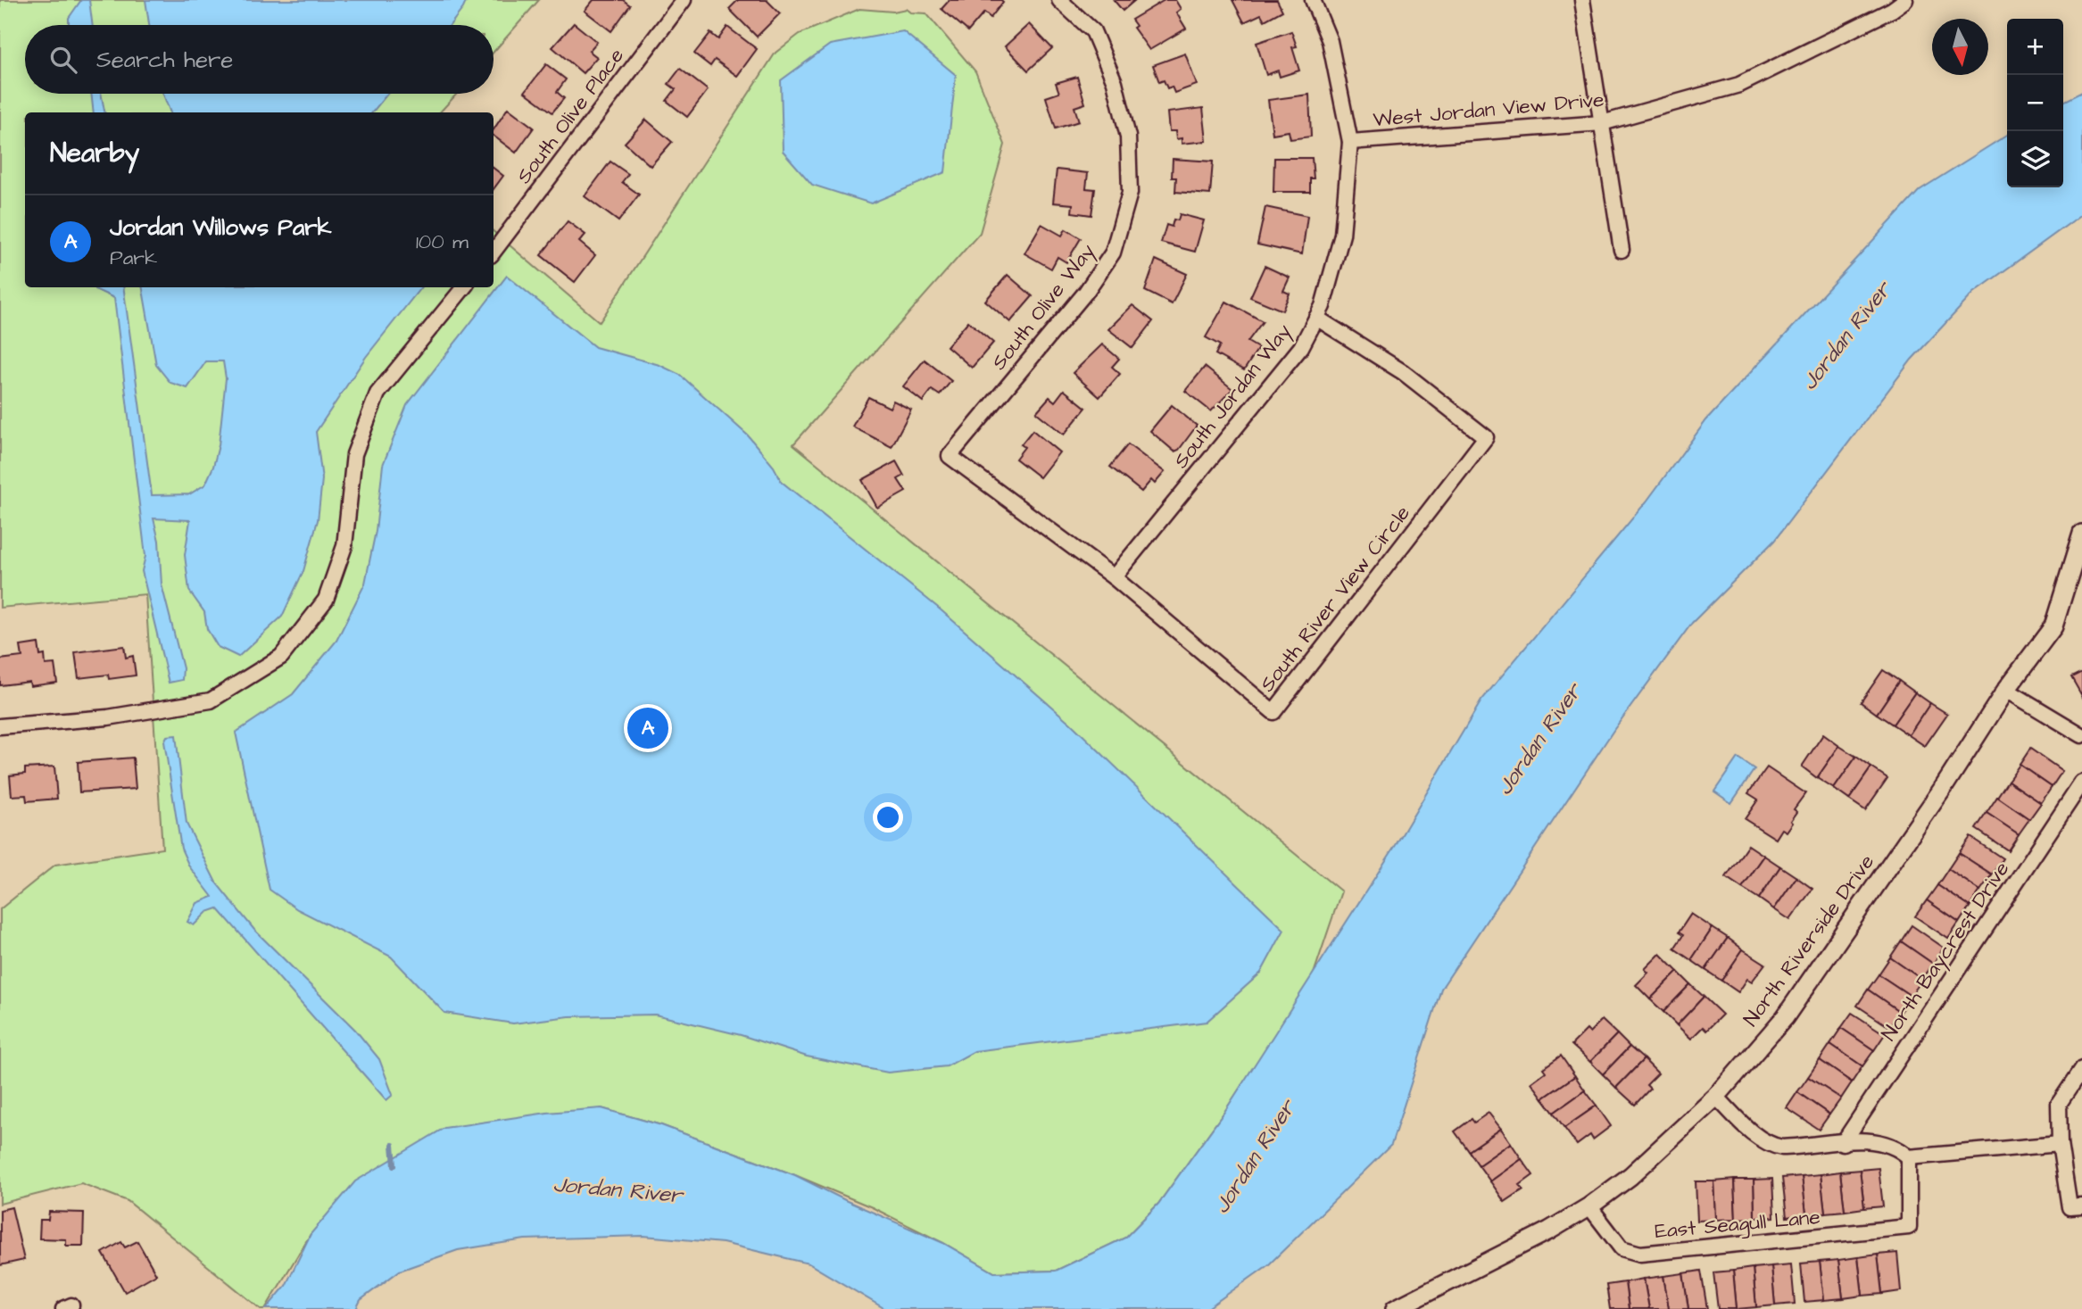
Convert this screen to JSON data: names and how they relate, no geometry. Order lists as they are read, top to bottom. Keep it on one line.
{"streets":{"street":["West Jordan View Drive","South Olive Place","South Olive Way","South Jordan Way","South River View Circle","North Riverside Drive","North Baycrest Drive","East Seagull Lane"]},"crossings":[["West Jordan View Drive","South Jordan Way"],["South Olive Way","South River View Circle"],["South Jordan Way","South River View Circle"],["North Riverside Drive","East Seagull Lane"]],"water":["Jordan River"],"north":"bottom","page":{"map_buttons":["+","−"],"search":"Search here","heading":"Nearby","list":[{"mark":"A","name":"Jordan Willows Park","note":"Park","value":"100 m"}],"pins":"A"}}
